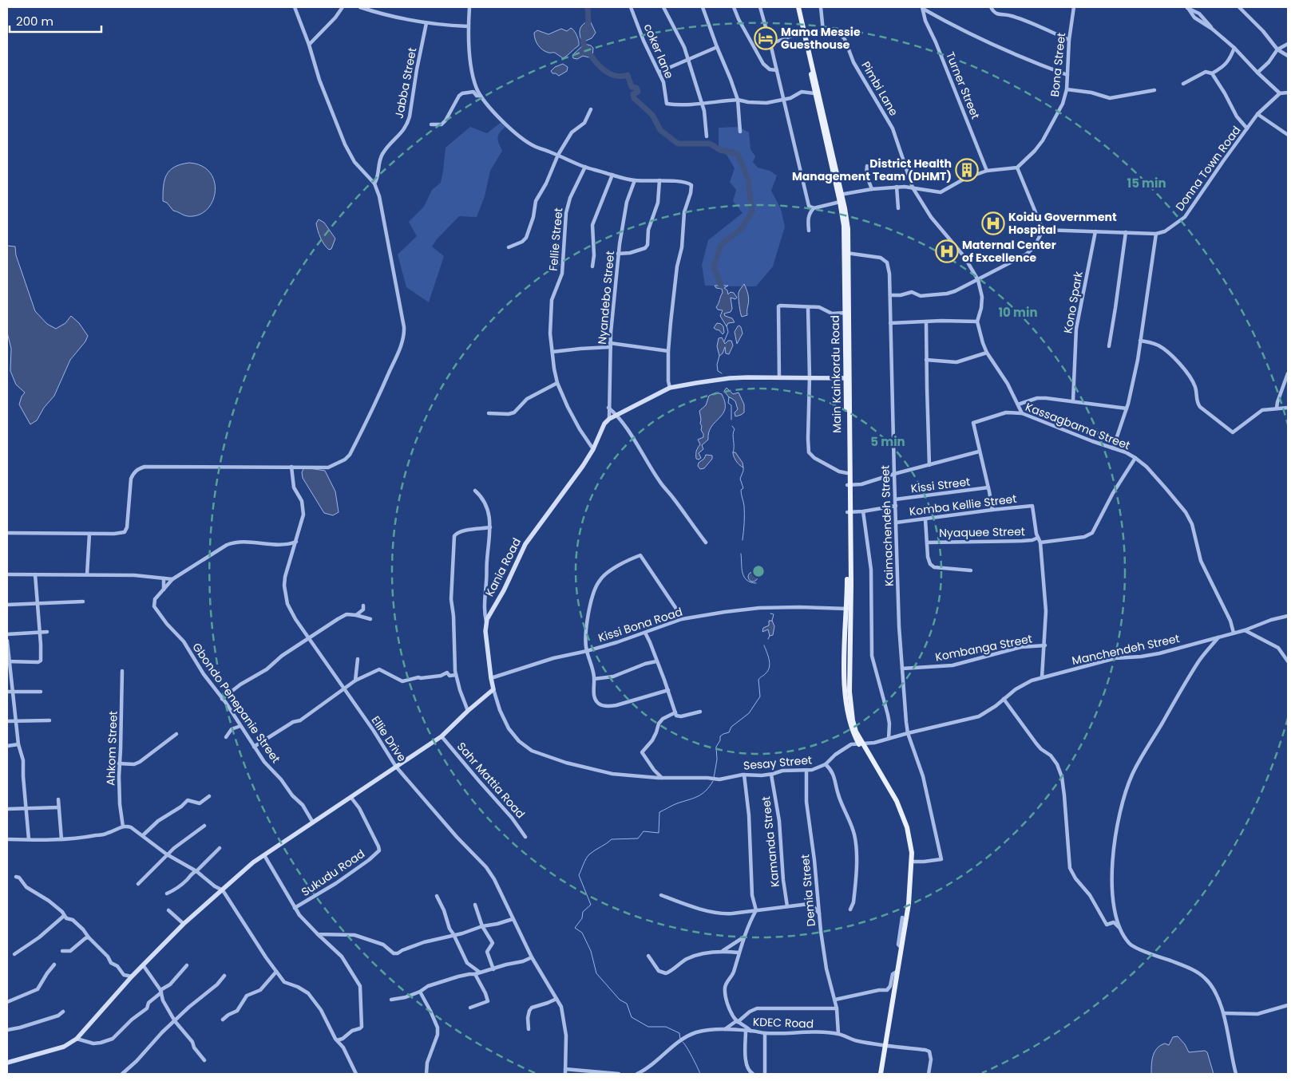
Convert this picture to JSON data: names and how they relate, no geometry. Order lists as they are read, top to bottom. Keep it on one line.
{"streets":{"main road":["Main Kainkordu Road","Kania Road"],"street":["coker lane","Bona Street","Jabba Street","Turner Street","Pimbi Lane","Donna Town Road","Fellie Street","Nyandebo Street","Kono Spark","Kassagbama Street","Kissi Street","Komba Kellie Street","Kaimachendeh Street","Nyaquee Street","Kissi Bona Road","Kombanga Street","Manchendeh Street","Gbondo Penepanie Street","Ellie Drive","Ahkom Street","Sesay Street","Sahr Mattia Road","Kamanda Street","Sukudu Road","Demia Street","KDEC Road"]},"crossings":[["Donna Town Road","Kono Spark"],["Fellie Street","Kania Road"],["Nyandebo Street","Kania Road"],["Kassagbama Street","Manchendeh Street"],["Kissi Street","Kaimachendeh Street"],["Komba Kellie Street","Kaimachendeh Street"],["Komba Kellie Street","Nyaquee Street"],["Kaimachendeh Street","Kombanga Street"],["Kaimachendeh Street","Manchendeh Street"],["Kania Road","Kissi Bona Road"],["Kania Road","Sesay Street"],["Manchendeh Street","Sesay Street"],["Sesay Street","Kamanda Street"],["Sesay Street","Demia Street"],["Demia Street","KDEC Road"]],"places":{"hotel":["Mama Messie Guesthouse"],"building":["District Health Management Team (DHMT)"],"hospital":["Koidu Government Hospital","Maternal Center of Excellence"]},"scale_bar":"200 m","rings":["15 min","10 min","5 min"]}
